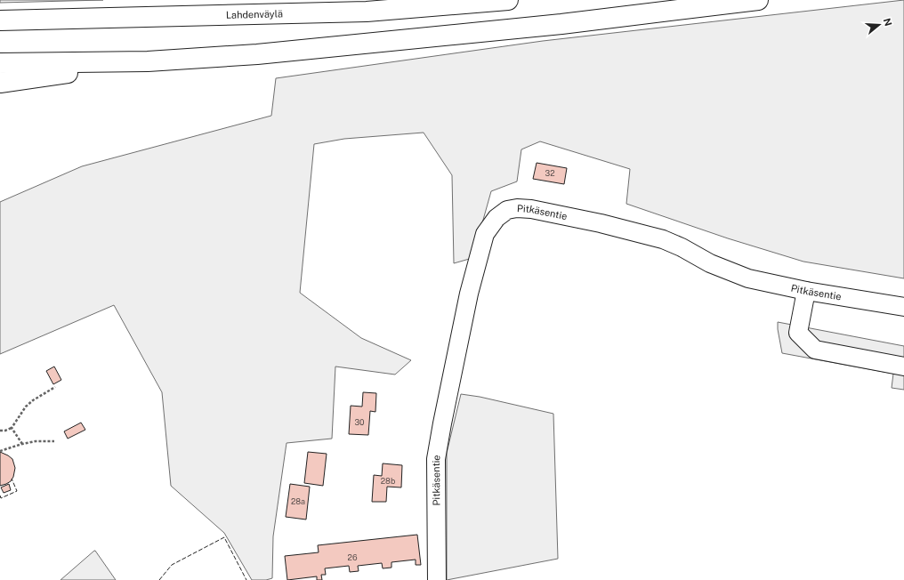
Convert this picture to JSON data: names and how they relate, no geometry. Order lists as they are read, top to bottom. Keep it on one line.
{"streets":{"highway":["Lahdenväylä"],"street":["Pitkäsentie"]},"house_numbers":["32","30","28b","28a","26"],"north":"right"}
